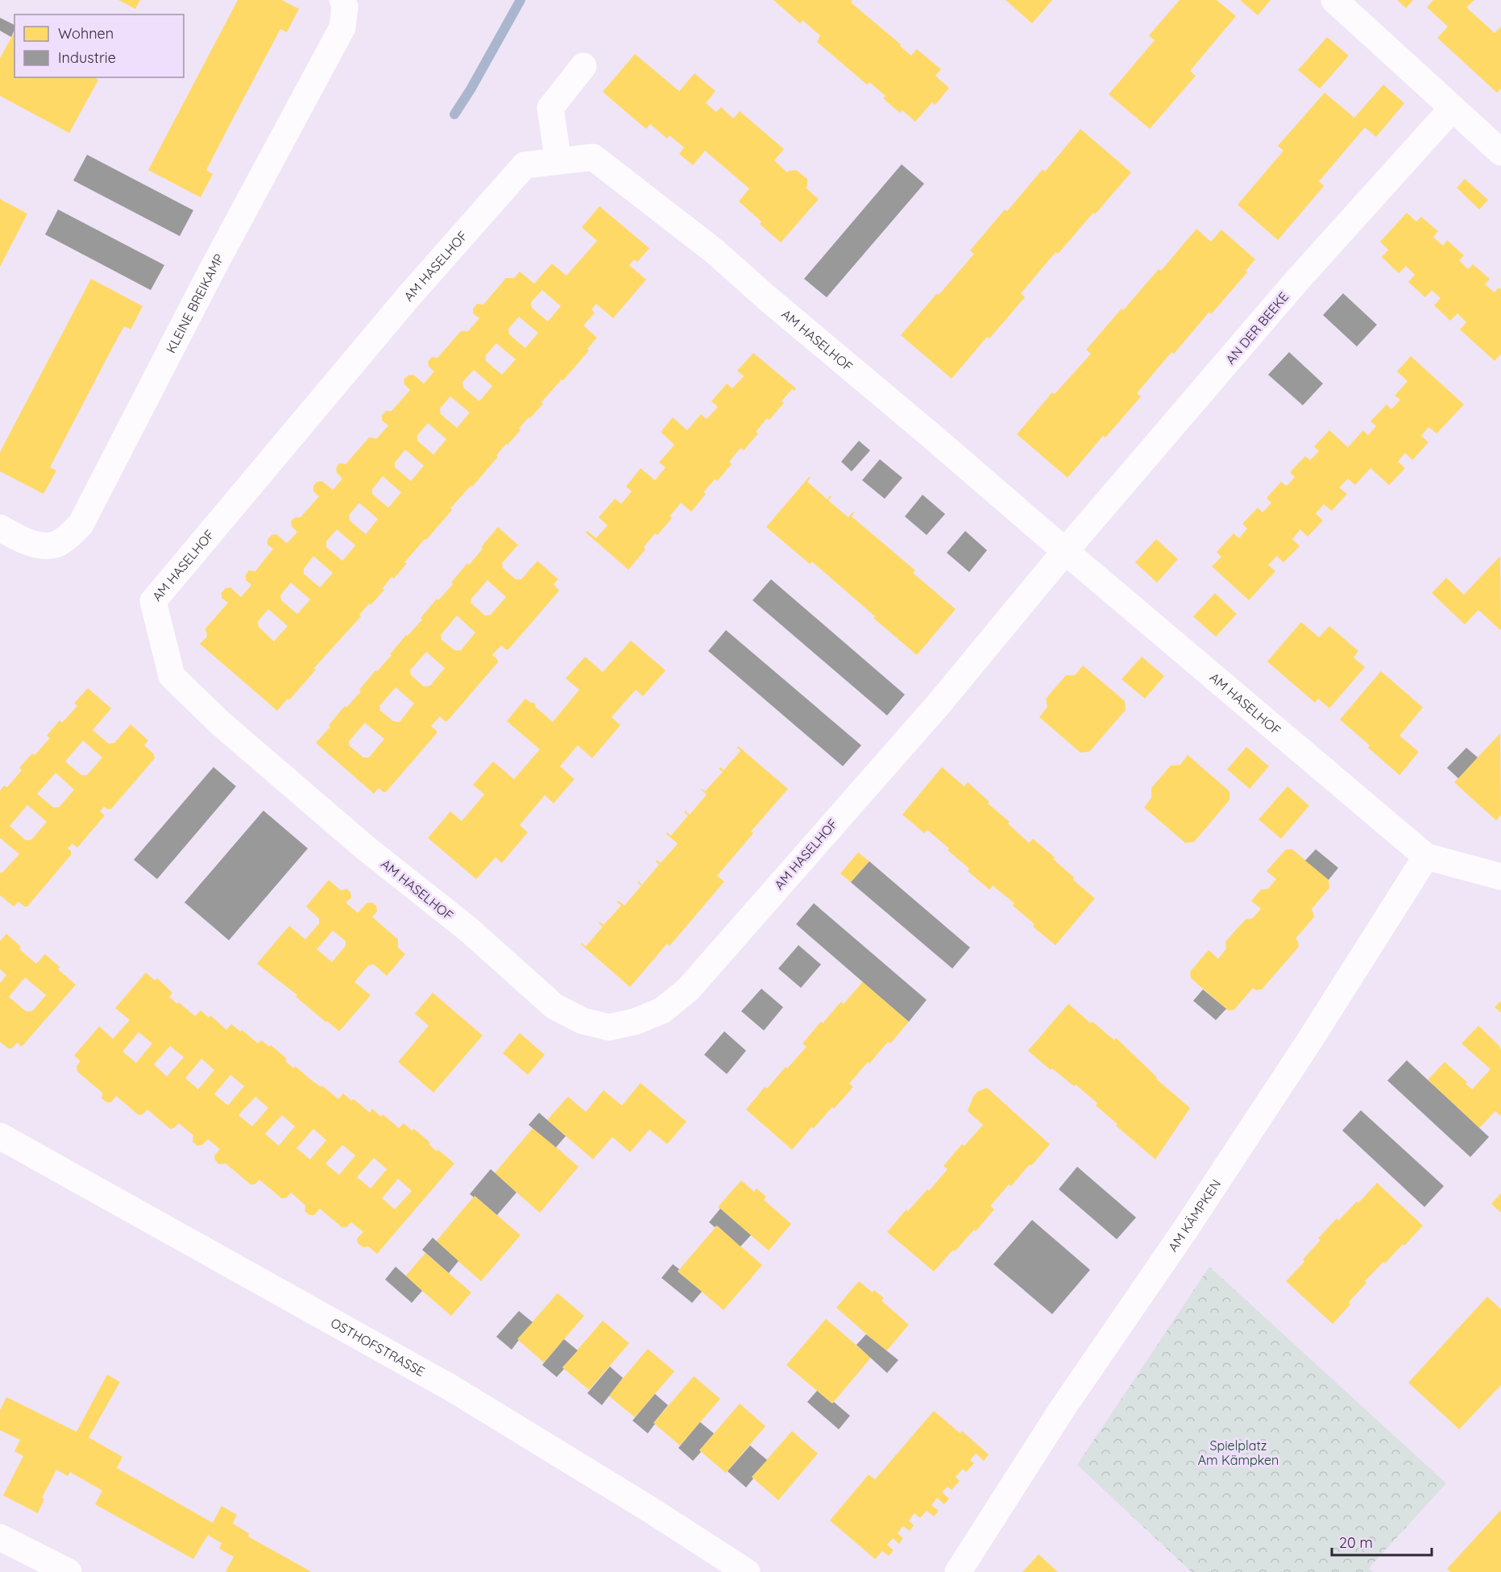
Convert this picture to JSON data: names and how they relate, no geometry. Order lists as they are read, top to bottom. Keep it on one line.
{"streets":{"street":["AM HASELHOF","KLEINE BREIKAMP","AN DER BEEKE","AM KÄMPKEN","OSTHOFSTRASSE"]},"crossings":[["AM HASELHOF","AN DER BEEKE"],["AM HASELHOF","AM KÄMPKEN"]],"parks":["Spielplatz Am Kämpken"],"legend":["Wohnen","Industrie"],"scale_bar":"20 m"}
